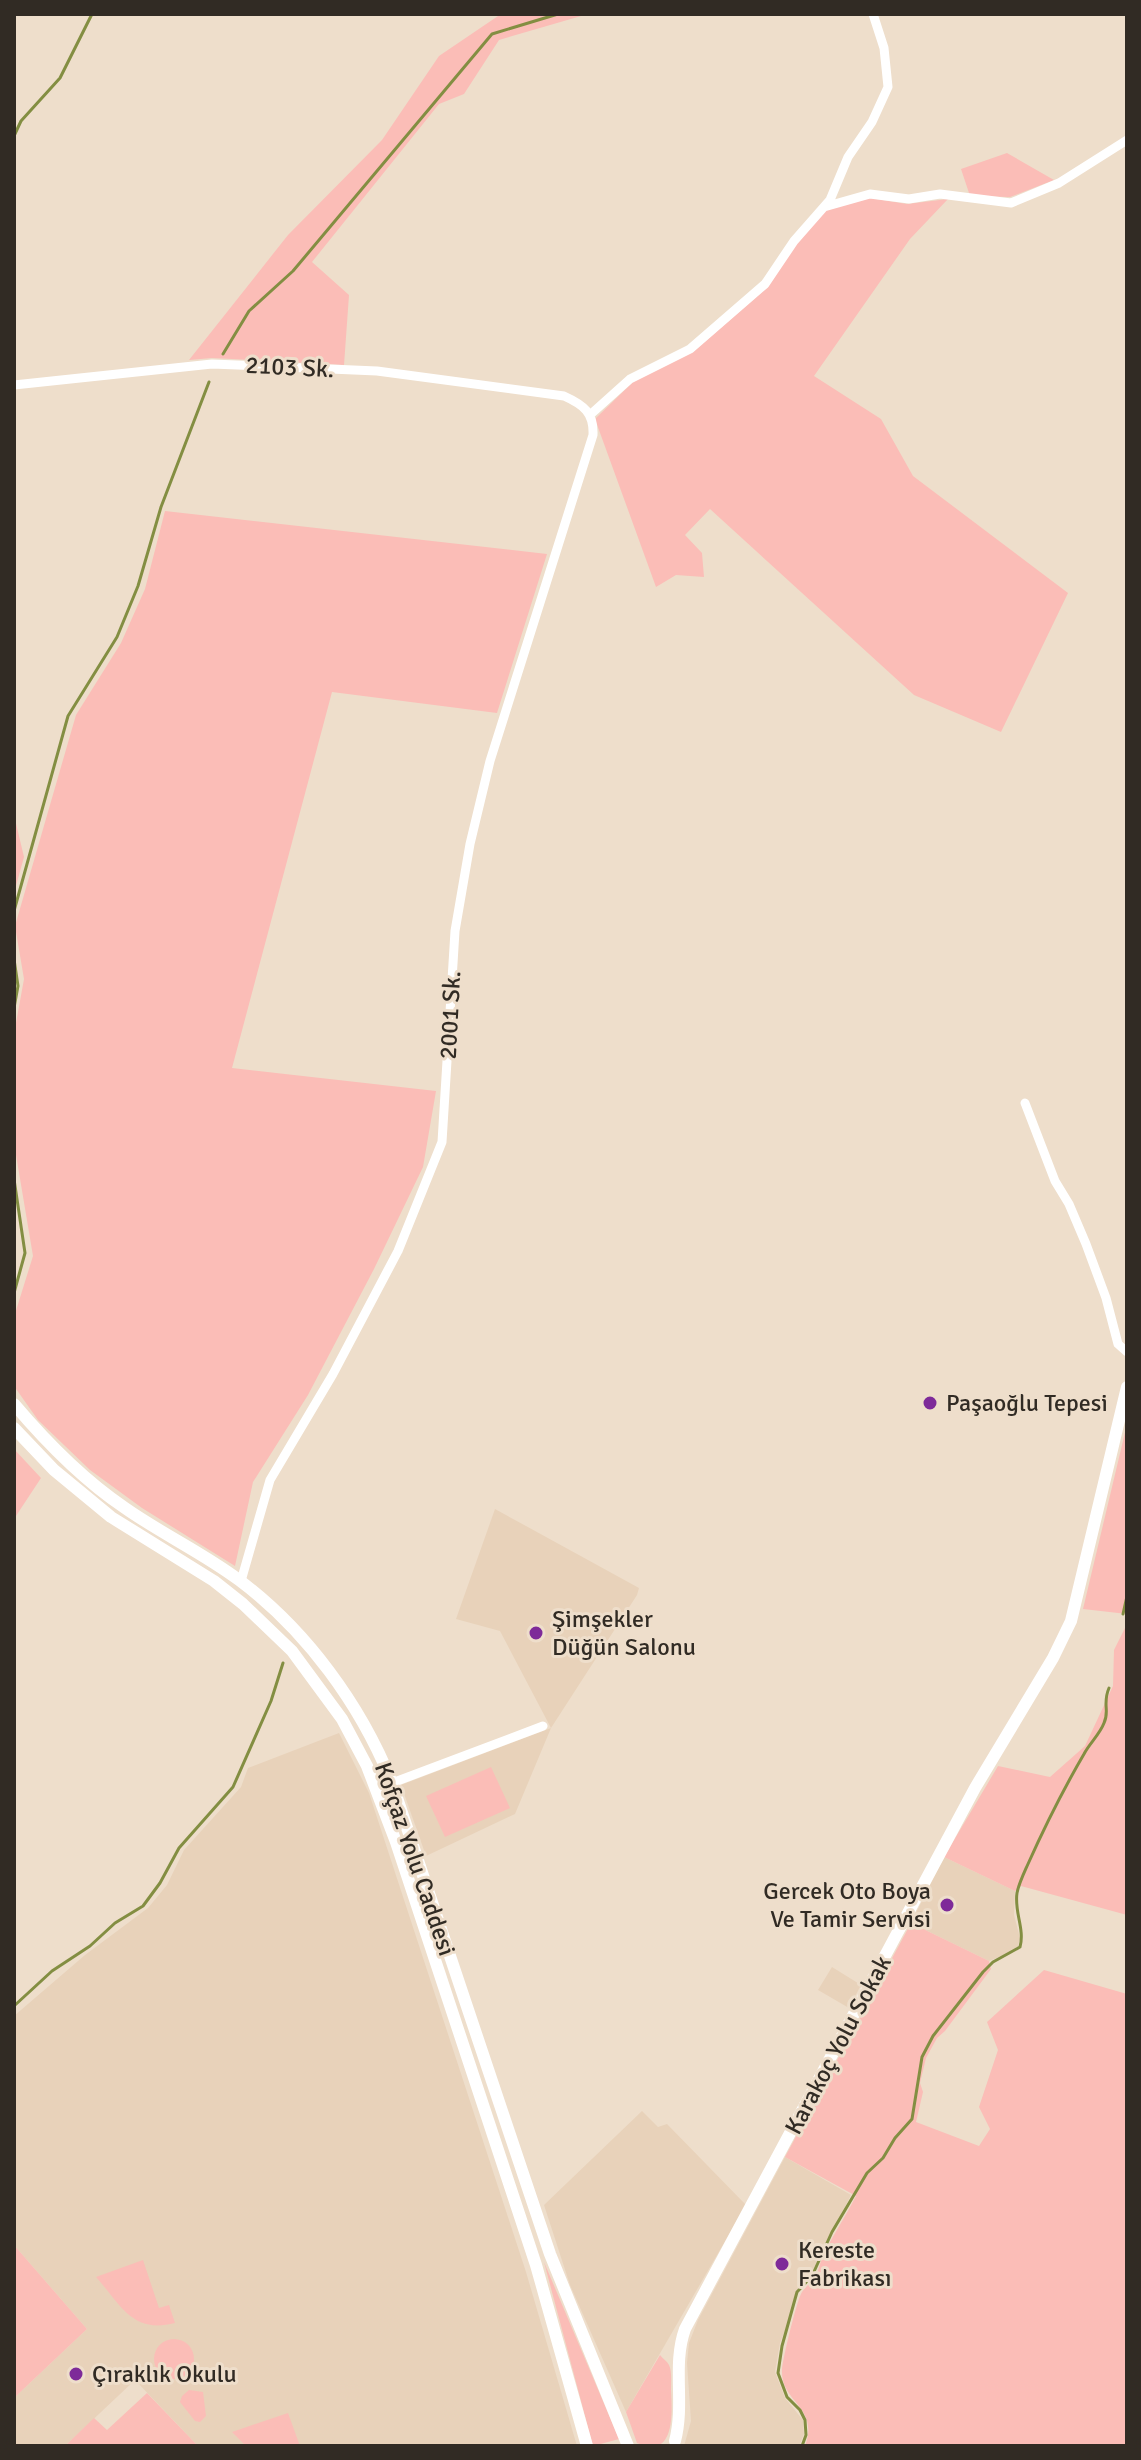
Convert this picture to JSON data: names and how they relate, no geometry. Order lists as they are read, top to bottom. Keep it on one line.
{"streets":{"main road":["Kofçaz Yolu Caddesi","Karakoç Yolu Sokak"],"street":["2103 Sk.","2001 Sk."]},"crossings":[["2103 Sk.","2001 Sk."],["2001 Sk.","Kofçaz Yolu Caddesi"]],"places":["Paşaoğlu Tepesi","Şimşekler Düğün Salonu","Gercek Oto Boya Ve Tamir Servisi","Kereste Fabrikası","Çıraklık Okulu"]}
